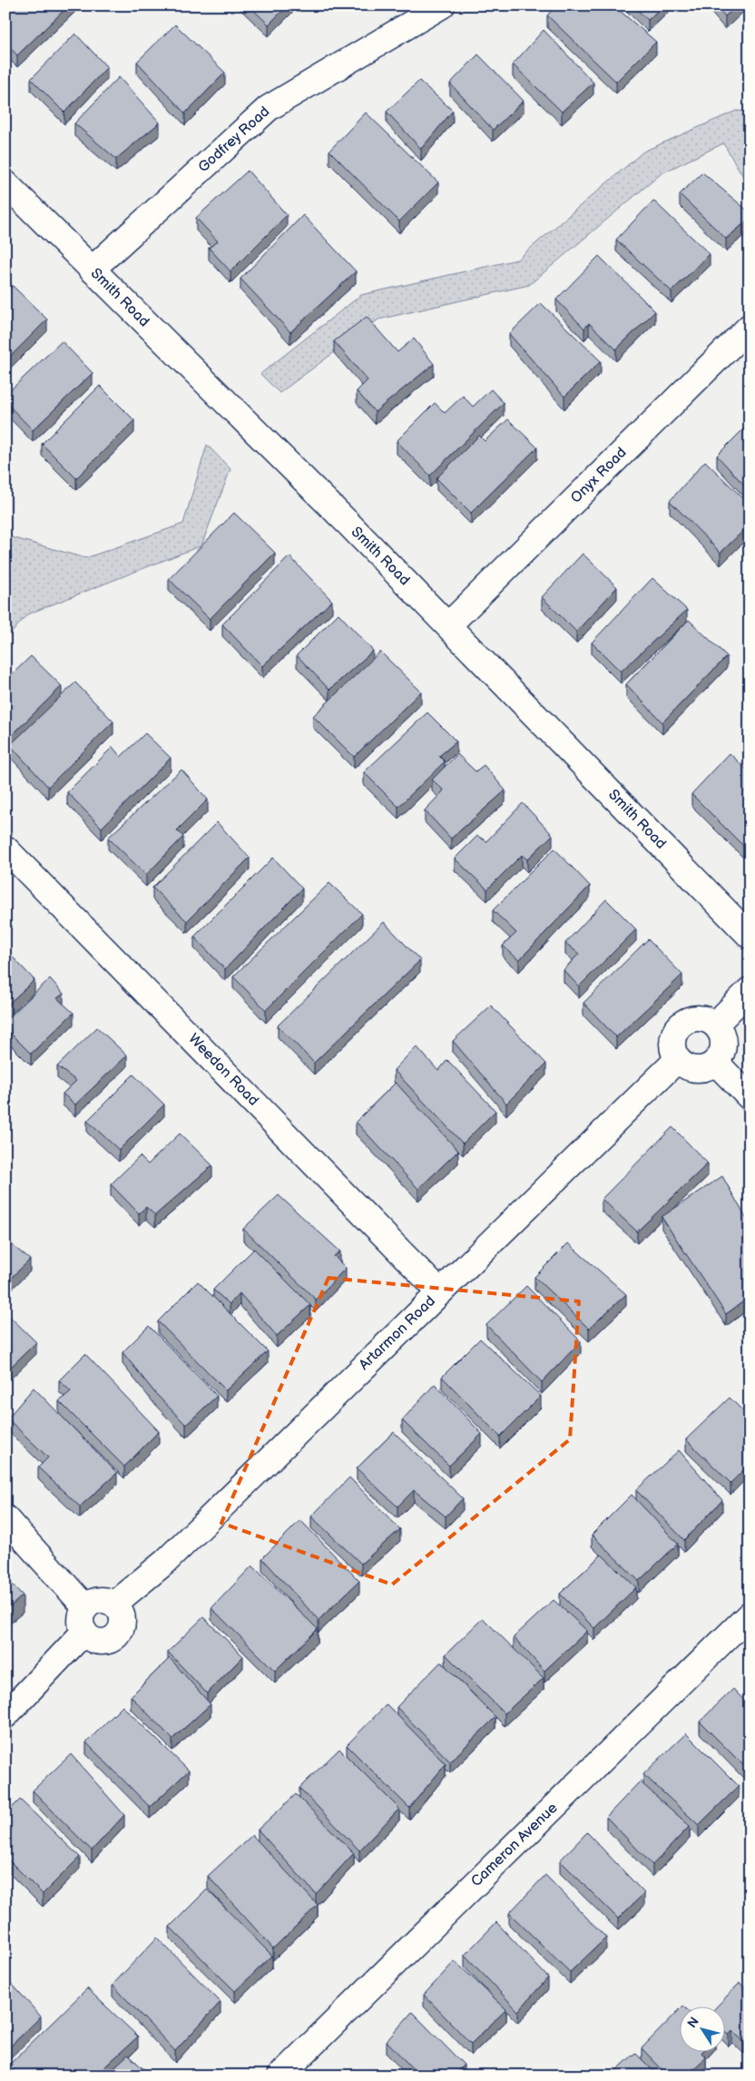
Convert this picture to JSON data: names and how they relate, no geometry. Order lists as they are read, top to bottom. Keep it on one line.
{"streets":{"street":["Godfrey Road","Smith Road","Onyx Road","Weedon Road","Artarmon Road","Cameron Avenue"]},"crossings":[["Godfrey Road","Smith Road"],["Smith Road","Onyx Road"],["Weedon Road","Artarmon Road"]],"north":"top left"}
